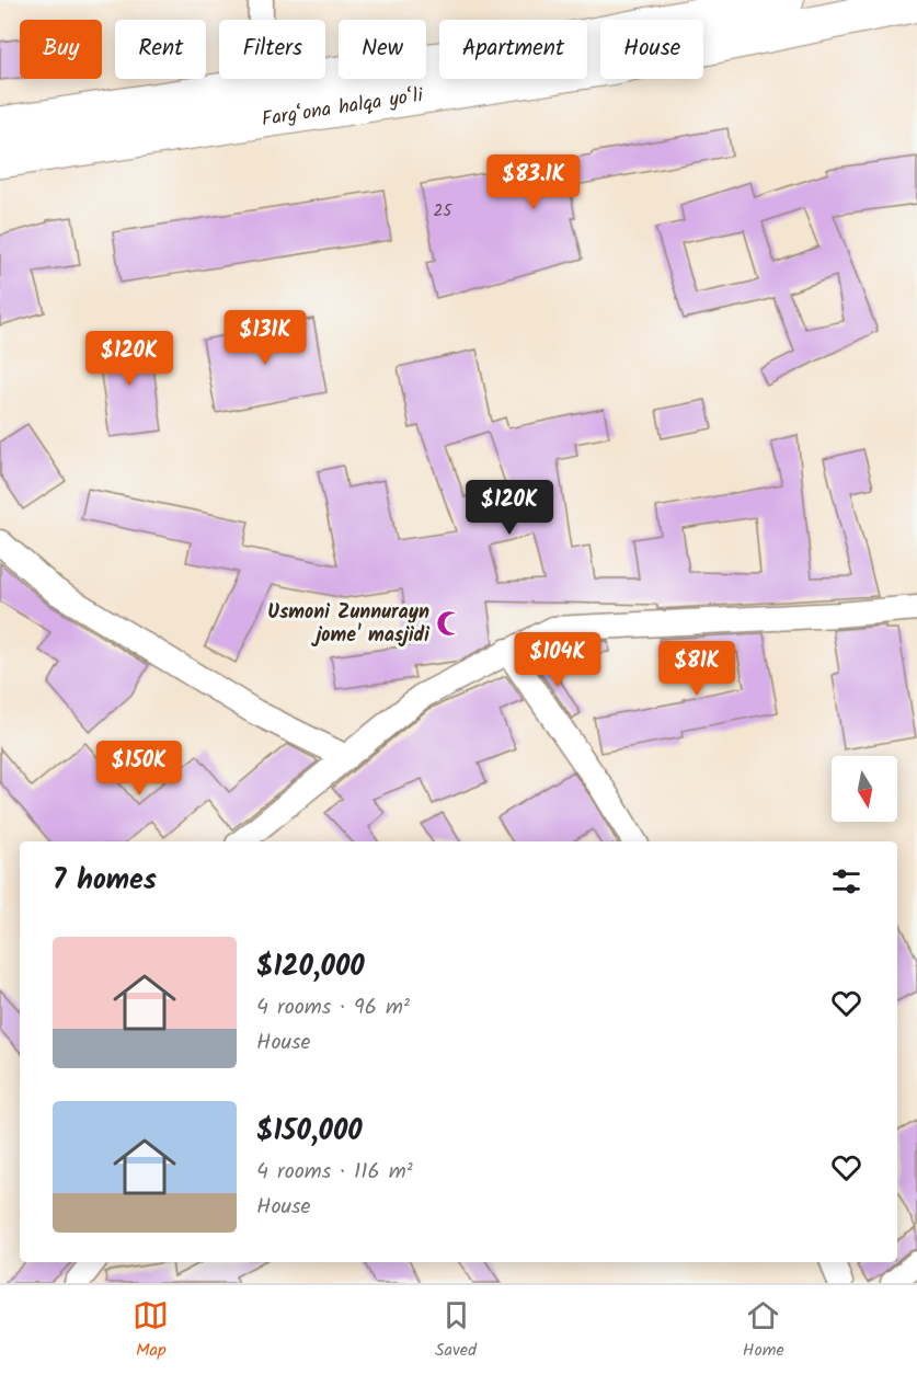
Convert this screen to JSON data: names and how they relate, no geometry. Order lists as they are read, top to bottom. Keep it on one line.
{"streets":{"highway":["Farg‘ona halqa yo‘li"]},"places":{"mosque":["Usmoni Zunnurayn jome' masjidi"]},"house_numbers":["25"],"north":"bottom","page":{"chip":["Buy","Rent","Filters","New","Apartment","House"],"price":["$83.1K","$131K","$120K","$120K","$104K","$81K","$150K"],"heading":"7 homes","list":[{"name":"$120,000","note":"4 rooms · 96 m² · House"},{"name":"$150,000","note":"4 rooms · 116 m² · House"}],"tabs":["Map","Saved","Home"]}}
